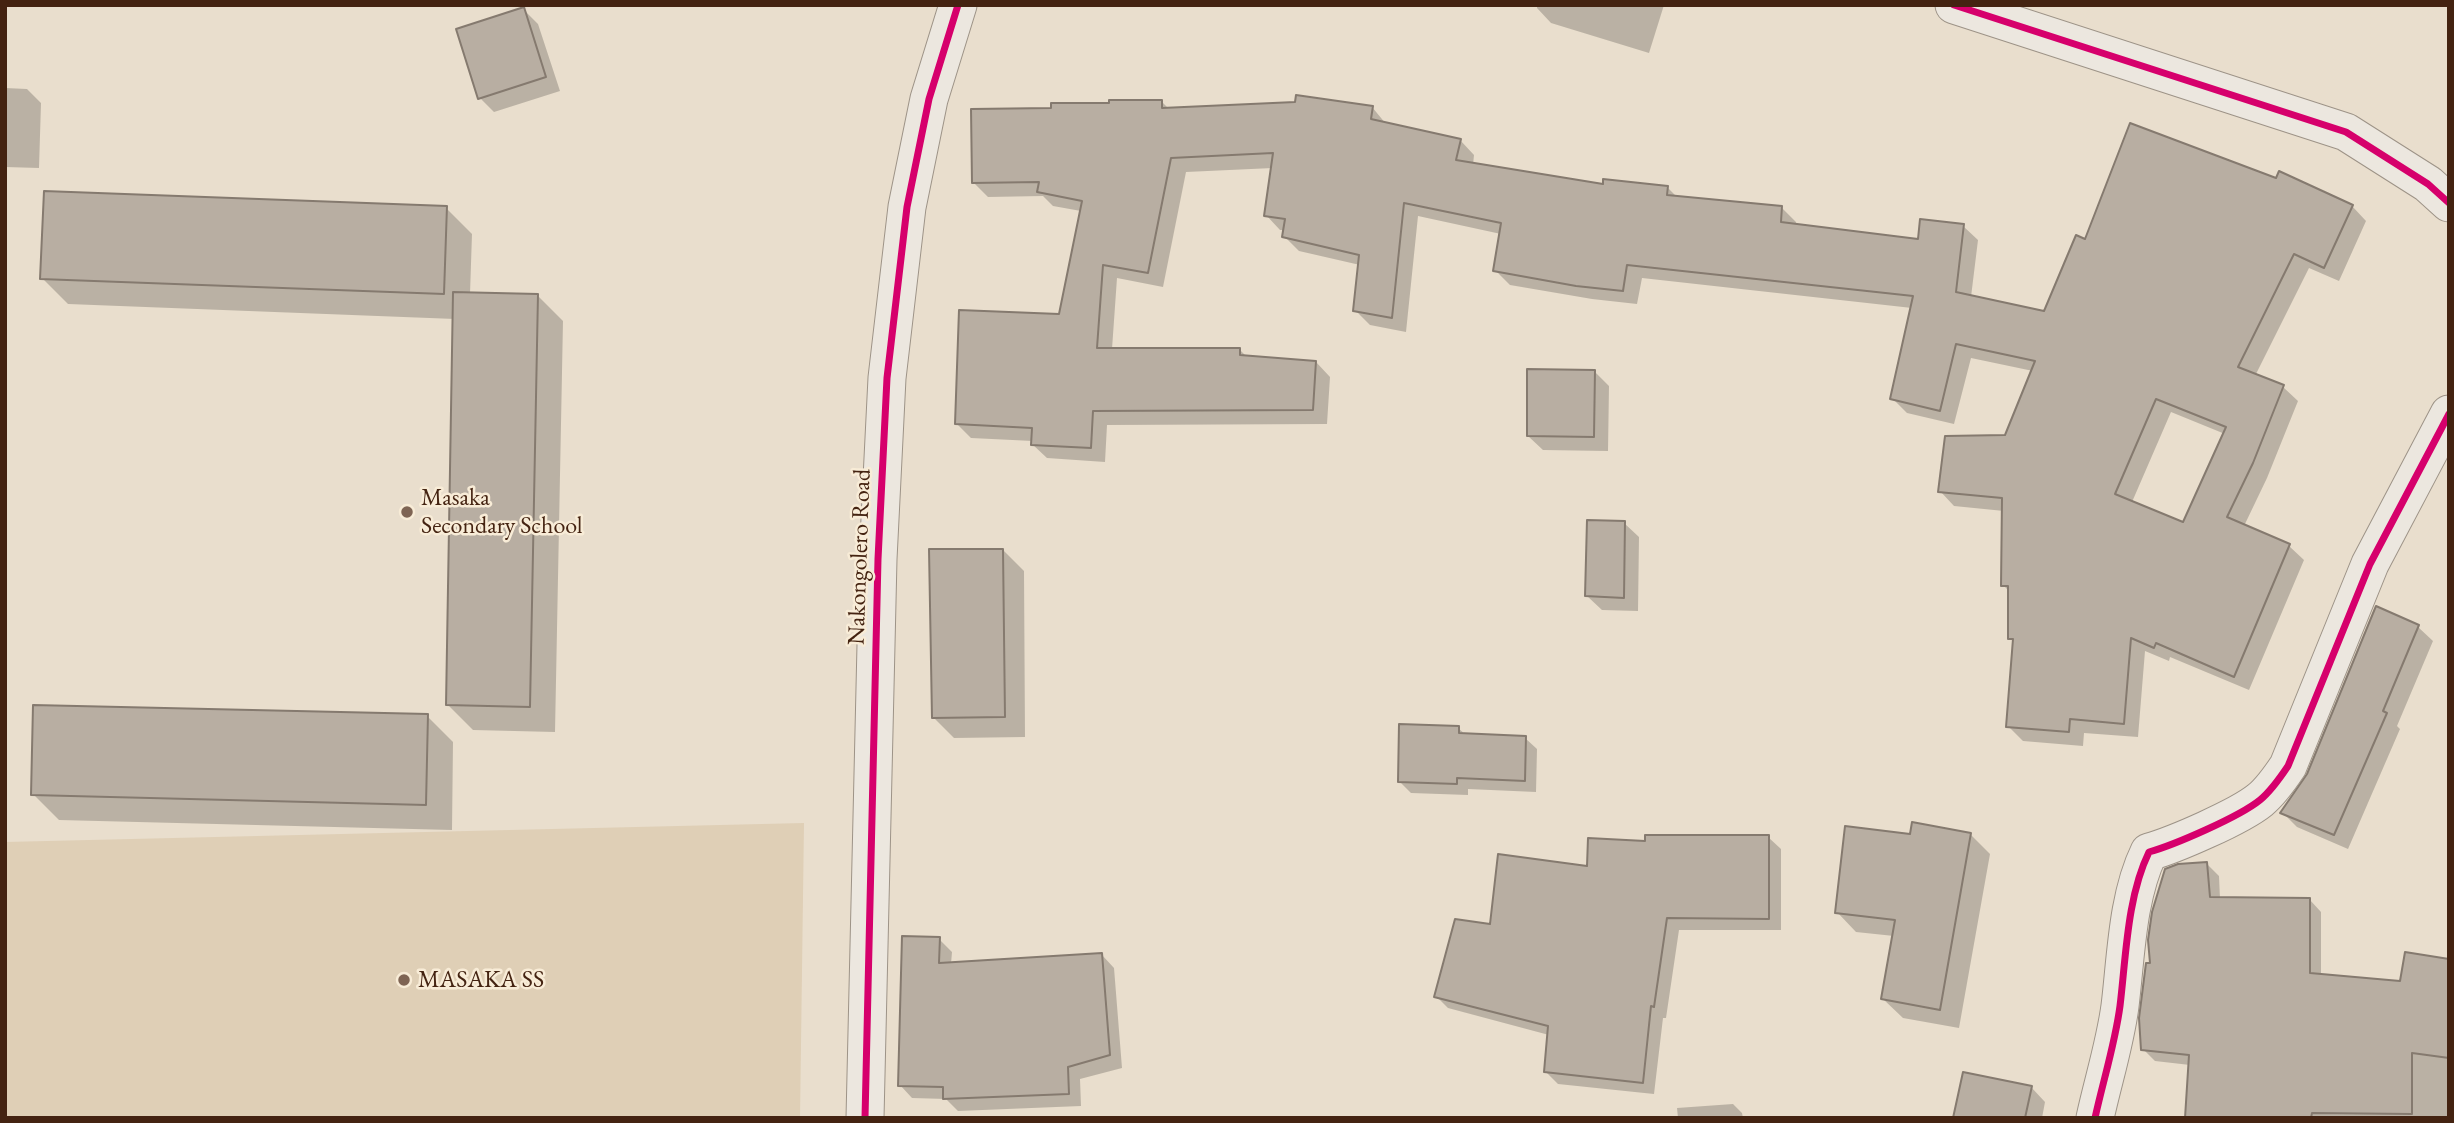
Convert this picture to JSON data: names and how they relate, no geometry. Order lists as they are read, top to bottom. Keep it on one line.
{"streets":{"street":["Nakongolero Road"]},"places":["Masaka Secondary School","MASAKA SS"]}
